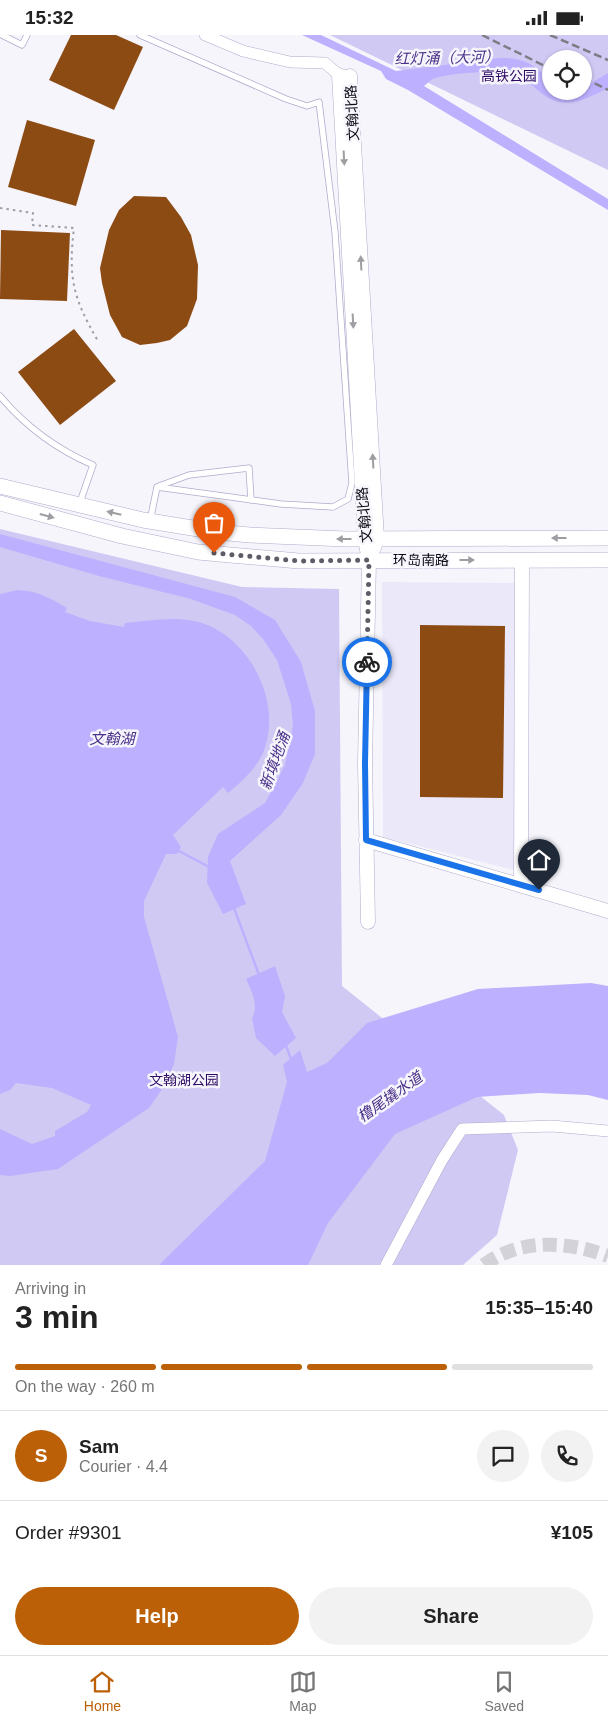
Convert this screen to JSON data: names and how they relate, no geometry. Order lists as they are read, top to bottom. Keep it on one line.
{"streets":{"main road":["环岛南路"],"street":["文翰北路"]},"crossings":[["文翰北路","环岛南路"]],"water":["红灯涌（大河）","文翰湖","新填地涌","橹尾撬水道"],"parks":["高铁公园","文翰湖公园"],"page":{"status":"15:32","heading":["3 min","Arriving in","15:35–15:40"],"panel":["Sam","Courier · 4.4","Order #9301","¥105"],"bar":"On the way · 260 m","round":"S","buttons":["Help","Share"],"tabs":["Home","Map","Saved"]}}
